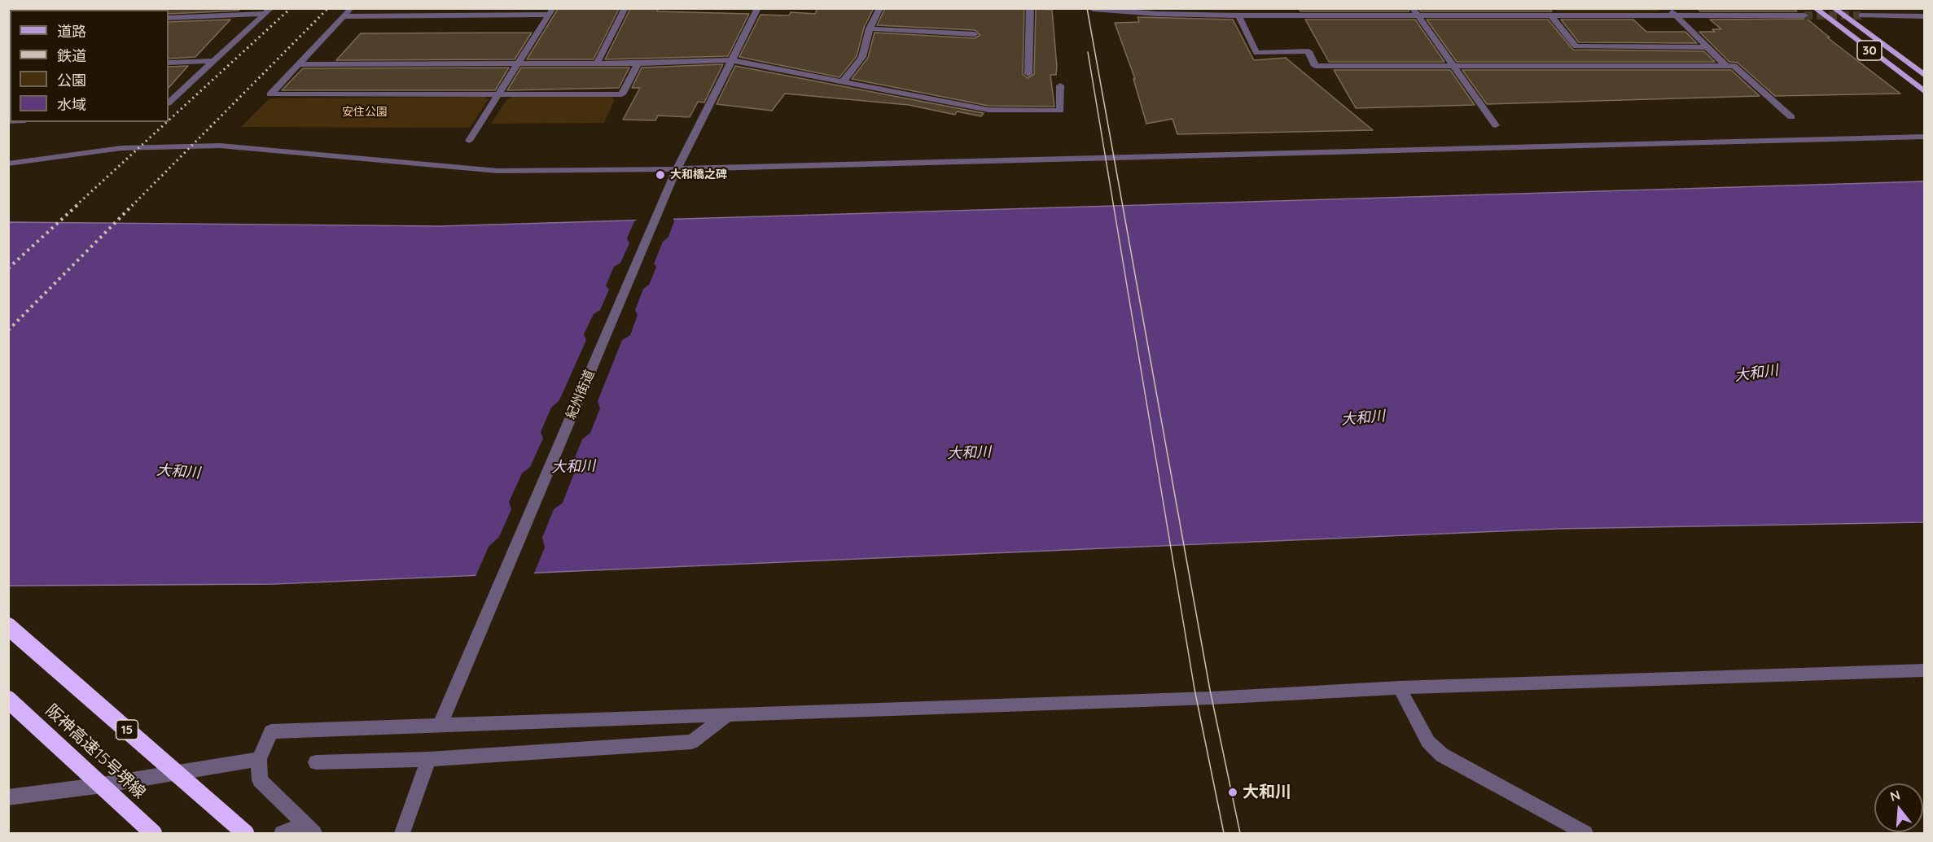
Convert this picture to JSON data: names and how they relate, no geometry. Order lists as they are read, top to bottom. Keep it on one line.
{"streets":{"highway":["15","阪神高速15号堺線"],"main road":["30"],"street":["紀州街道"]},"water":["大和川"],"parks":["安住公園"],"places":["大和橋之碑","大和川"],"legend":["道路","鉄道","公園","水域"],"north":"top"}
